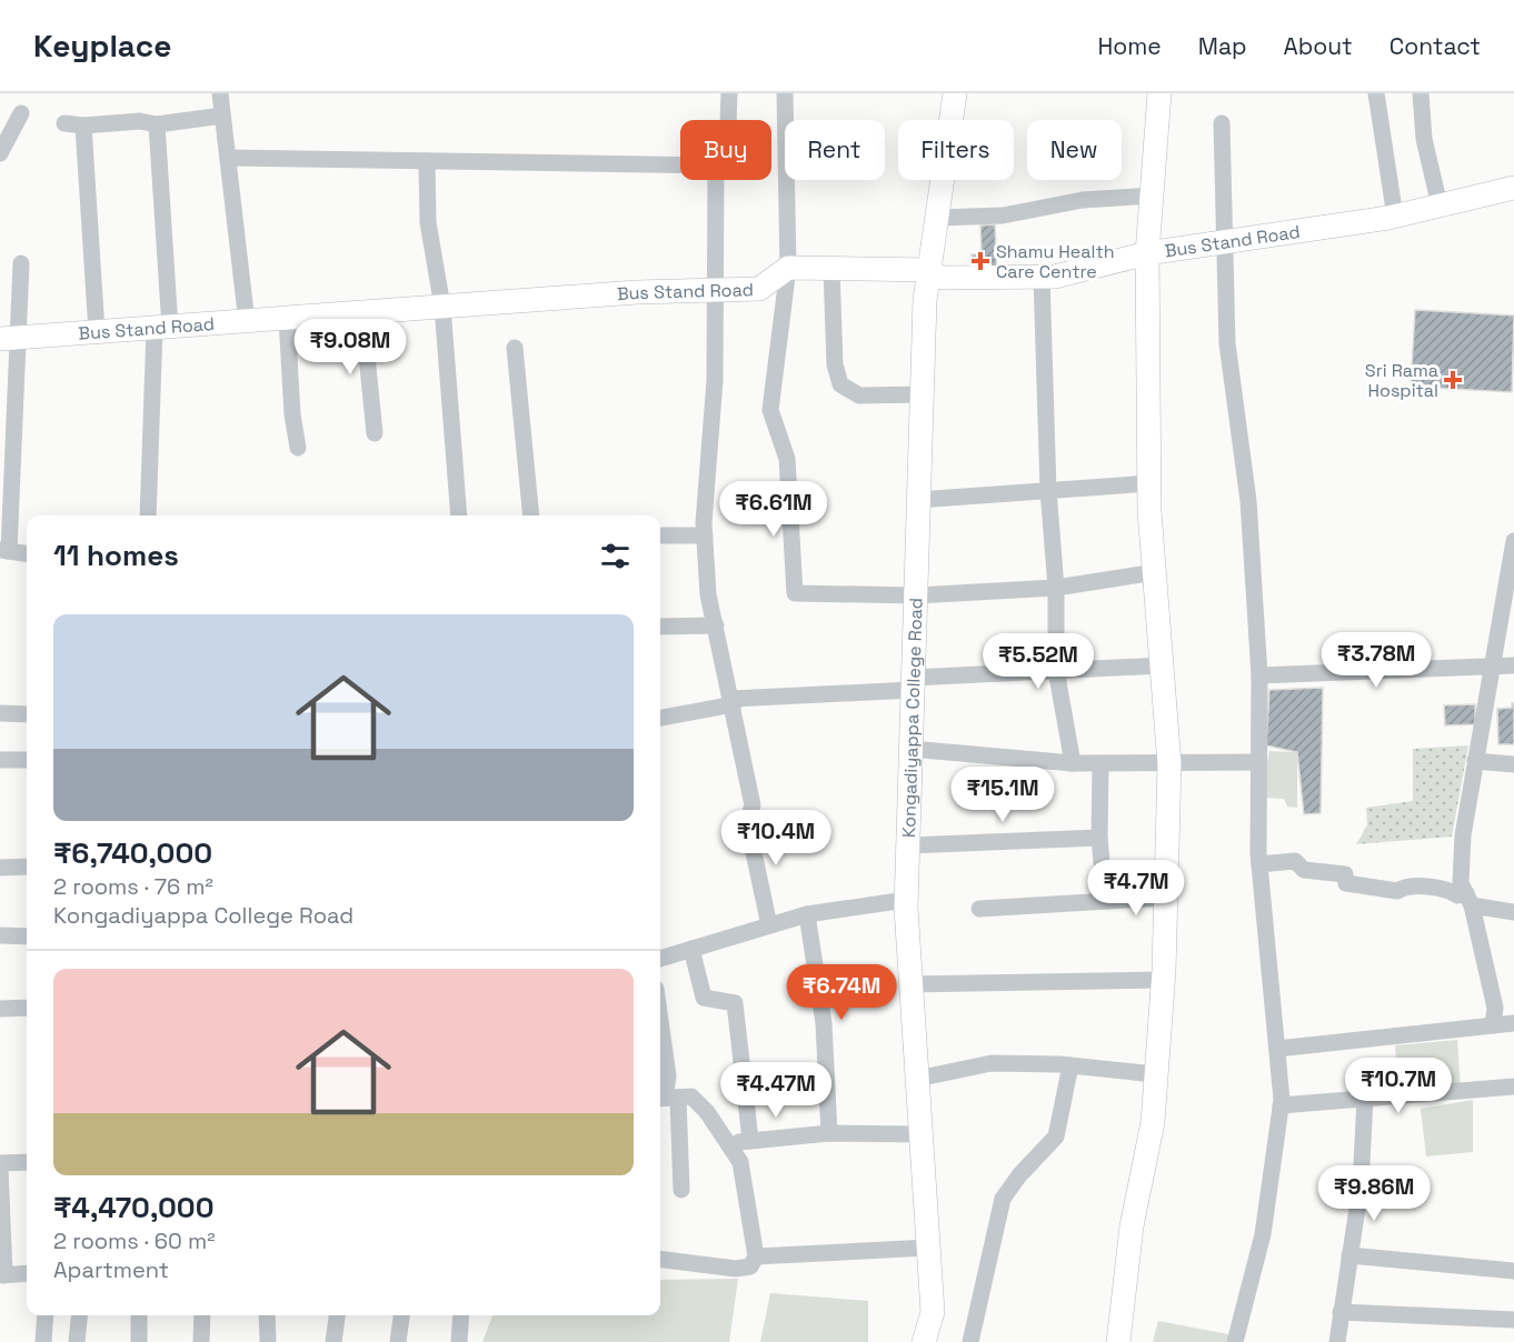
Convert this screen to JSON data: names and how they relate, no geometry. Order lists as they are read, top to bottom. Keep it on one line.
{"streets":{"street":["Bus Stand Road","Kongadiyappa College Road"]},"crossings":[["Bus Stand Road","Kongadiyappa College Road"]],"places":{"health":["Shamu Health Care Centre","Sri Rama Hospital"]},"page":{"header":"Keyplace","nav":["Home","Map","About","Contact"],"chip":["Buy","Rent","Filters","New"],"price":["₹9.08M","₹6.61M","₹3.78M","₹5.52M","₹15.1M","₹10.4M","₹4.7M","₹6.74M","₹10.7M","₹4.47M","₹9.86M"],"heading":"11 homes","list":[{"name":"₹6,740,000","note":"2 rooms · 76 m² · Kongadiyappa College Road"},{"name":"₹4,470,000","note":"2 rooms · 60 m² · Apartment"}]}}
